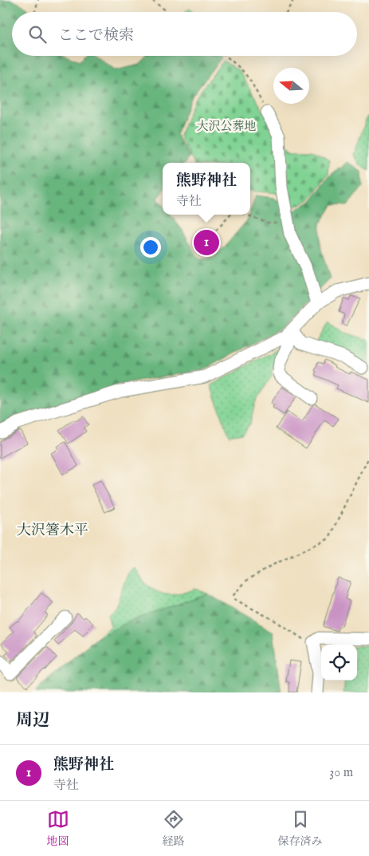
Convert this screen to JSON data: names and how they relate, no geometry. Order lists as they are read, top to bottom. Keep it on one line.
{"districts":["大沢箸木平"],"parks":["大沢公葬地"],"north":"left","page":{"search":"ここで検索","popup":["熊野神社","寺社"],"pins":"1","heading":"周辺","list":[{"mark":"1","name":"熊野神社","note":"寺社","value":"30 m"}],"nav":["地図","経路","保存済み"]}}
